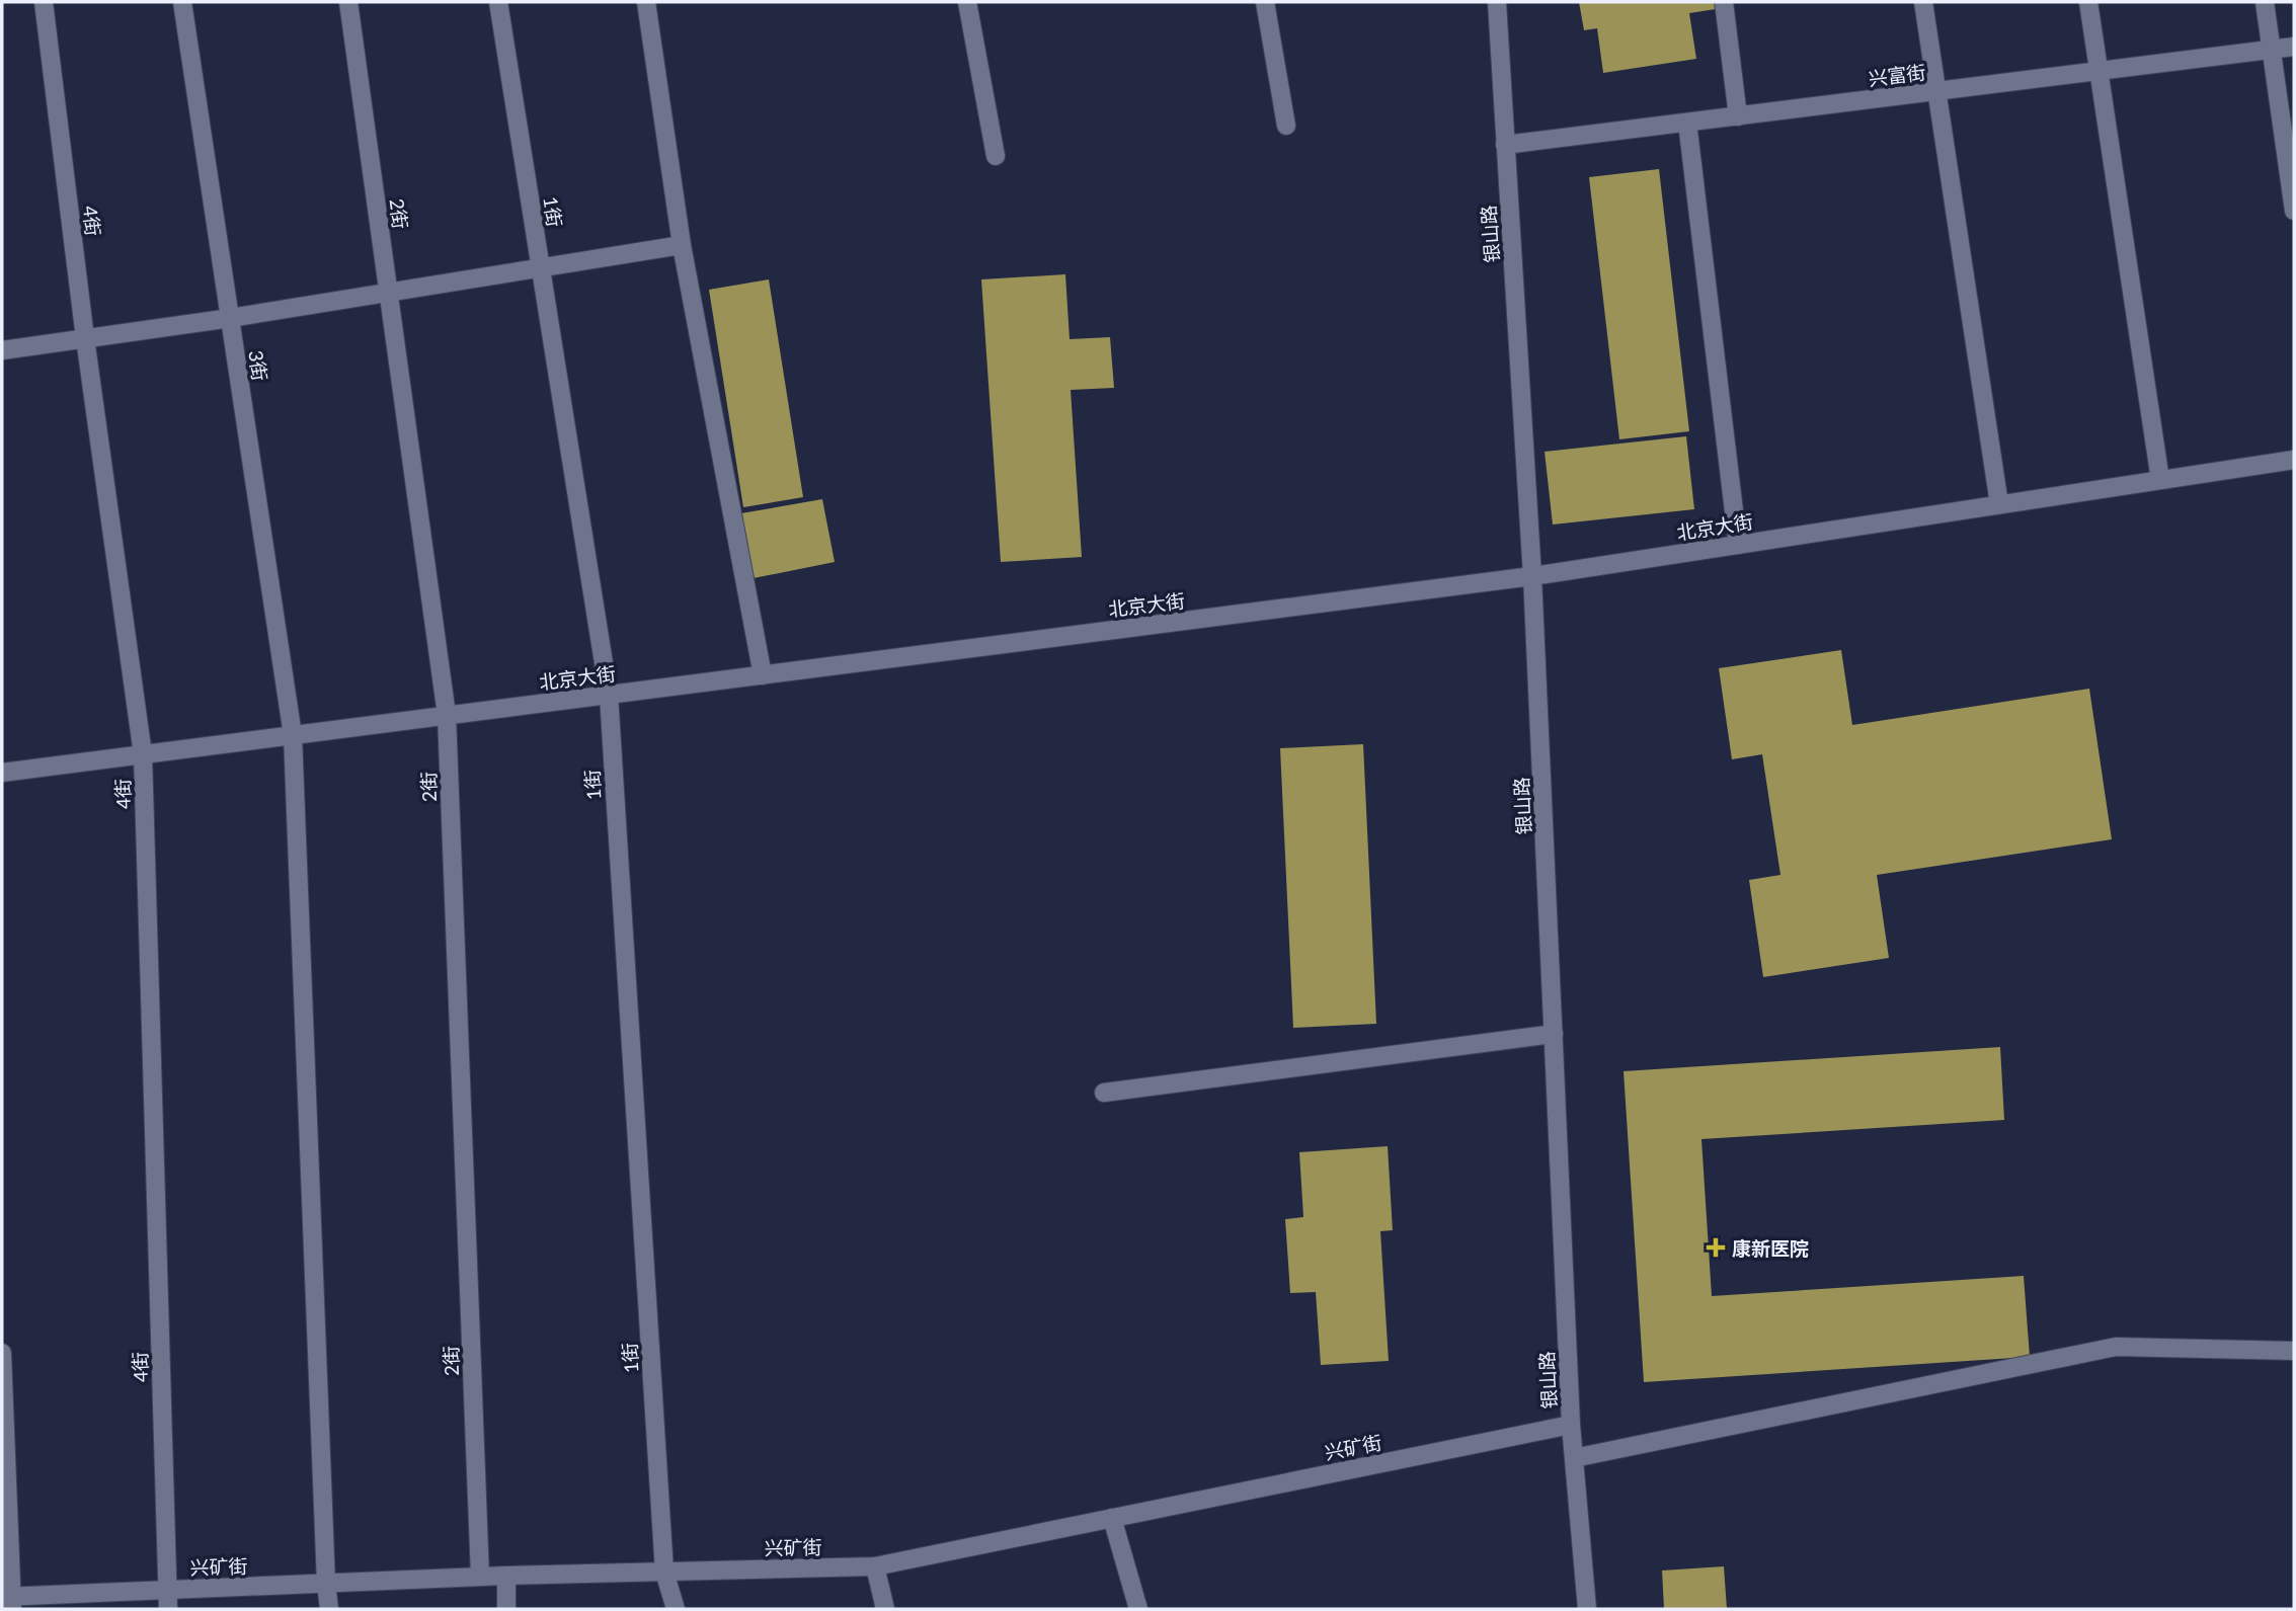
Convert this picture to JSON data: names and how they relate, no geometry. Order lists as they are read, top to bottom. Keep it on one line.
{"streets":{"street":["兴富街","1街","2街","4街","银山路","3街","北京大街","兴矿街"]},"crossings":[["兴富街","银山路"],["1街","北京大街"],["1街","兴矿街"],["2街","北京大街"],["2街","兴矿街"],["4街","北京大街"],["4街","兴矿街"],["银山路","北京大街"],["银山路","兴矿街"],["3街","北京大街"],["3街","兴矿街"]],"places":{"health":["康新医院"]}}
